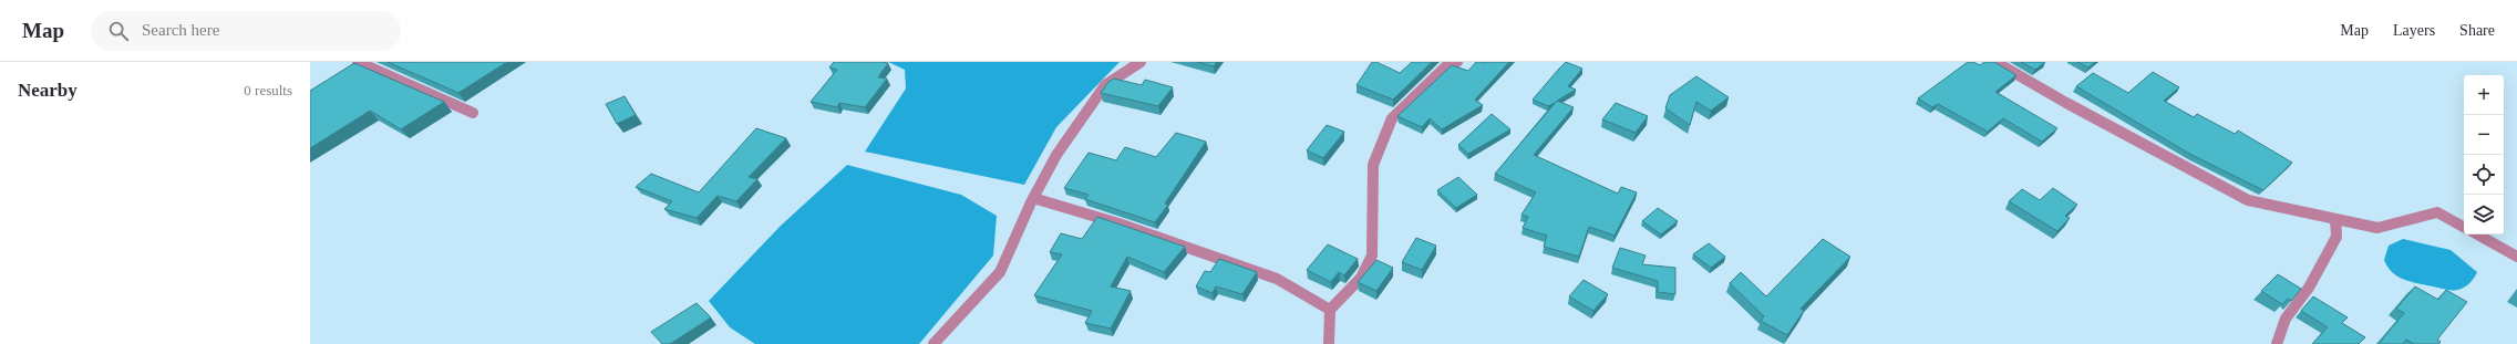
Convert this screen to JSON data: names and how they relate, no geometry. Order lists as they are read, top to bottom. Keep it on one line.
{"page":{"header":"Map","search":"Search here","nav":["Map","Layers","Share"],"heading":["Nearby","0 results"],"map_buttons":["+","−"]}}
